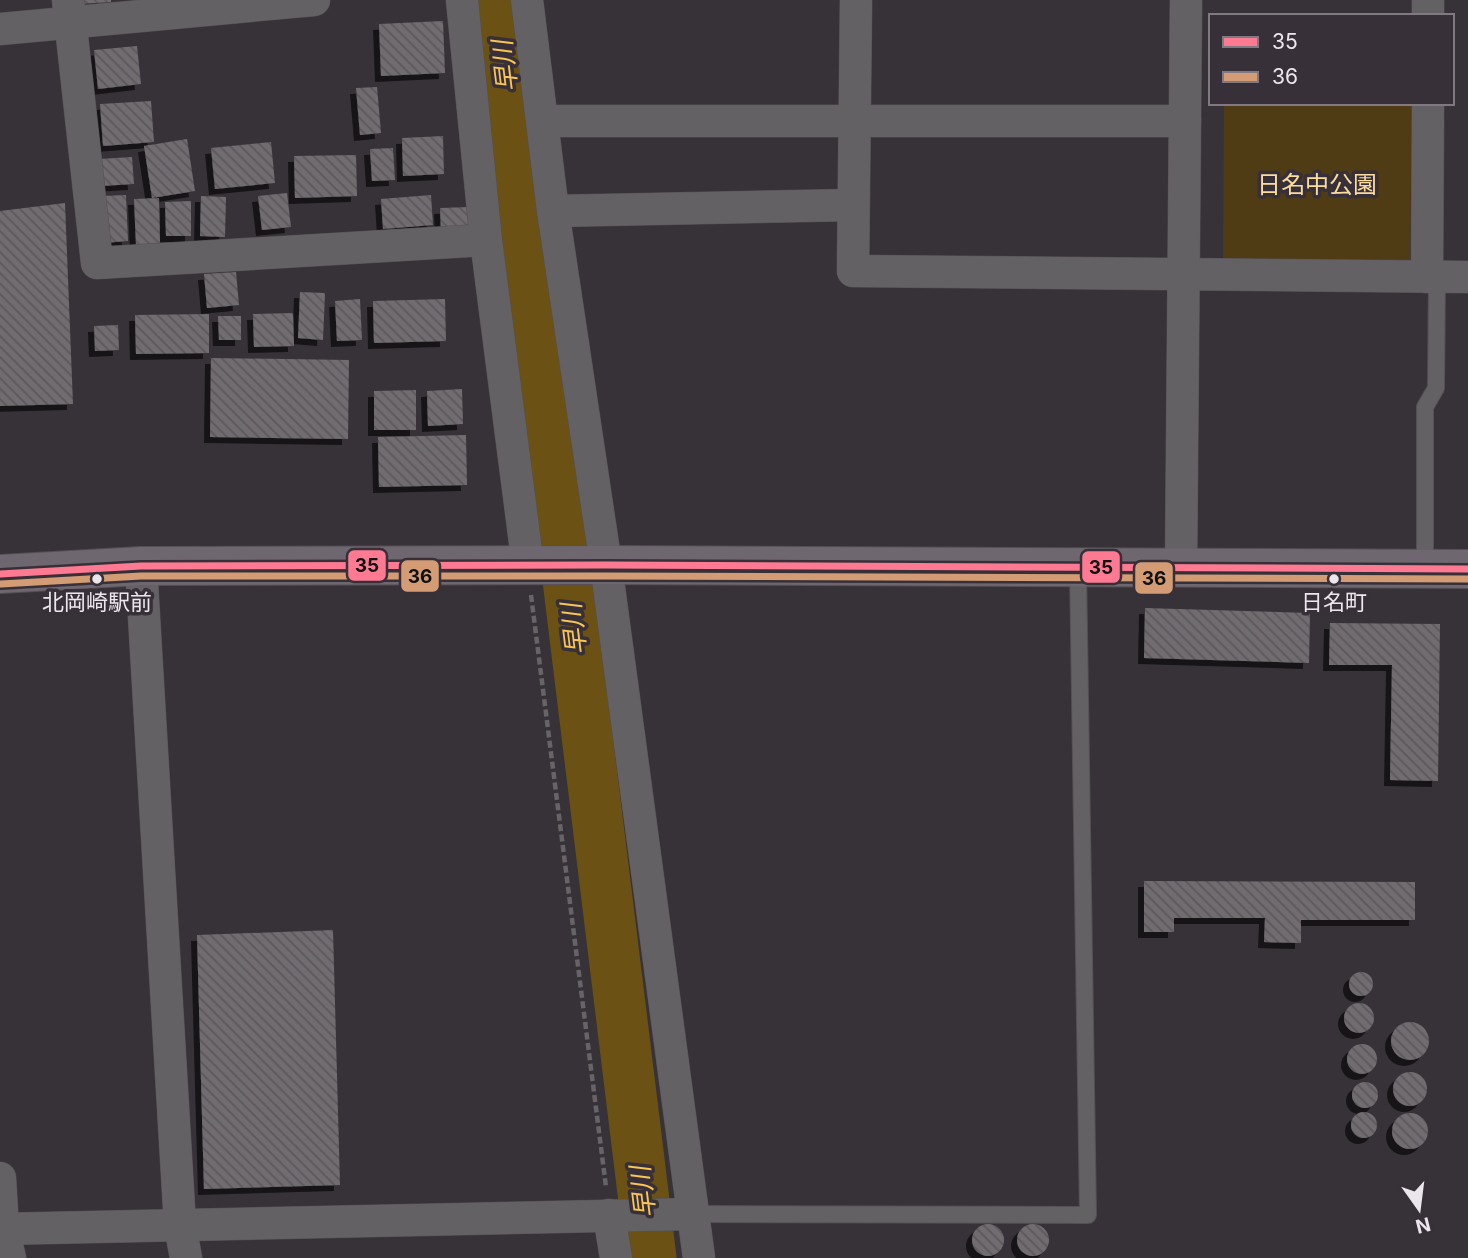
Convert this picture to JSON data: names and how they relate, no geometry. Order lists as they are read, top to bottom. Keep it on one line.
{"water":["早川"],"parks":["日名中公園"],"places":["北岡崎駅前","日名町"],"lines":["transit line 35","transit line 36"],"legend":["35","36"],"north":"bottom"}
